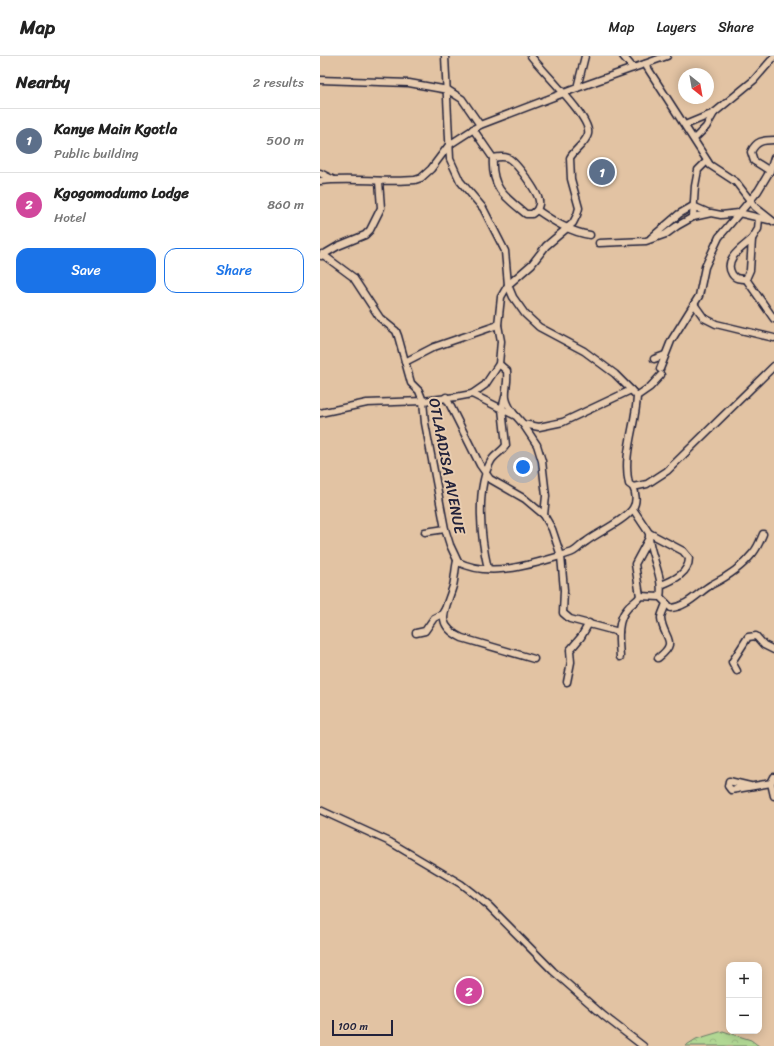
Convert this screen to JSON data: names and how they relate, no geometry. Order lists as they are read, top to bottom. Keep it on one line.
{"streets":{"street":["OTLAADISA AVENUE"]},"scale_bar":"100 m","north":"bottom right","page":{"header":"Map","nav":["Map","Layers","Share"],"heading":["Nearby","2 results"],"list":[{"mark":"1","name":"Kanye Main Kgotla","note":"Public building","value":"500 m"},{"mark":"2","name":"Kgogomodumo Lodge","note":"Hotel","value":"860 m"}],"pins":["1","2"],"buttons":["Save","Share"],"map_buttons":["+","−"],"scale":"100 m"}}
